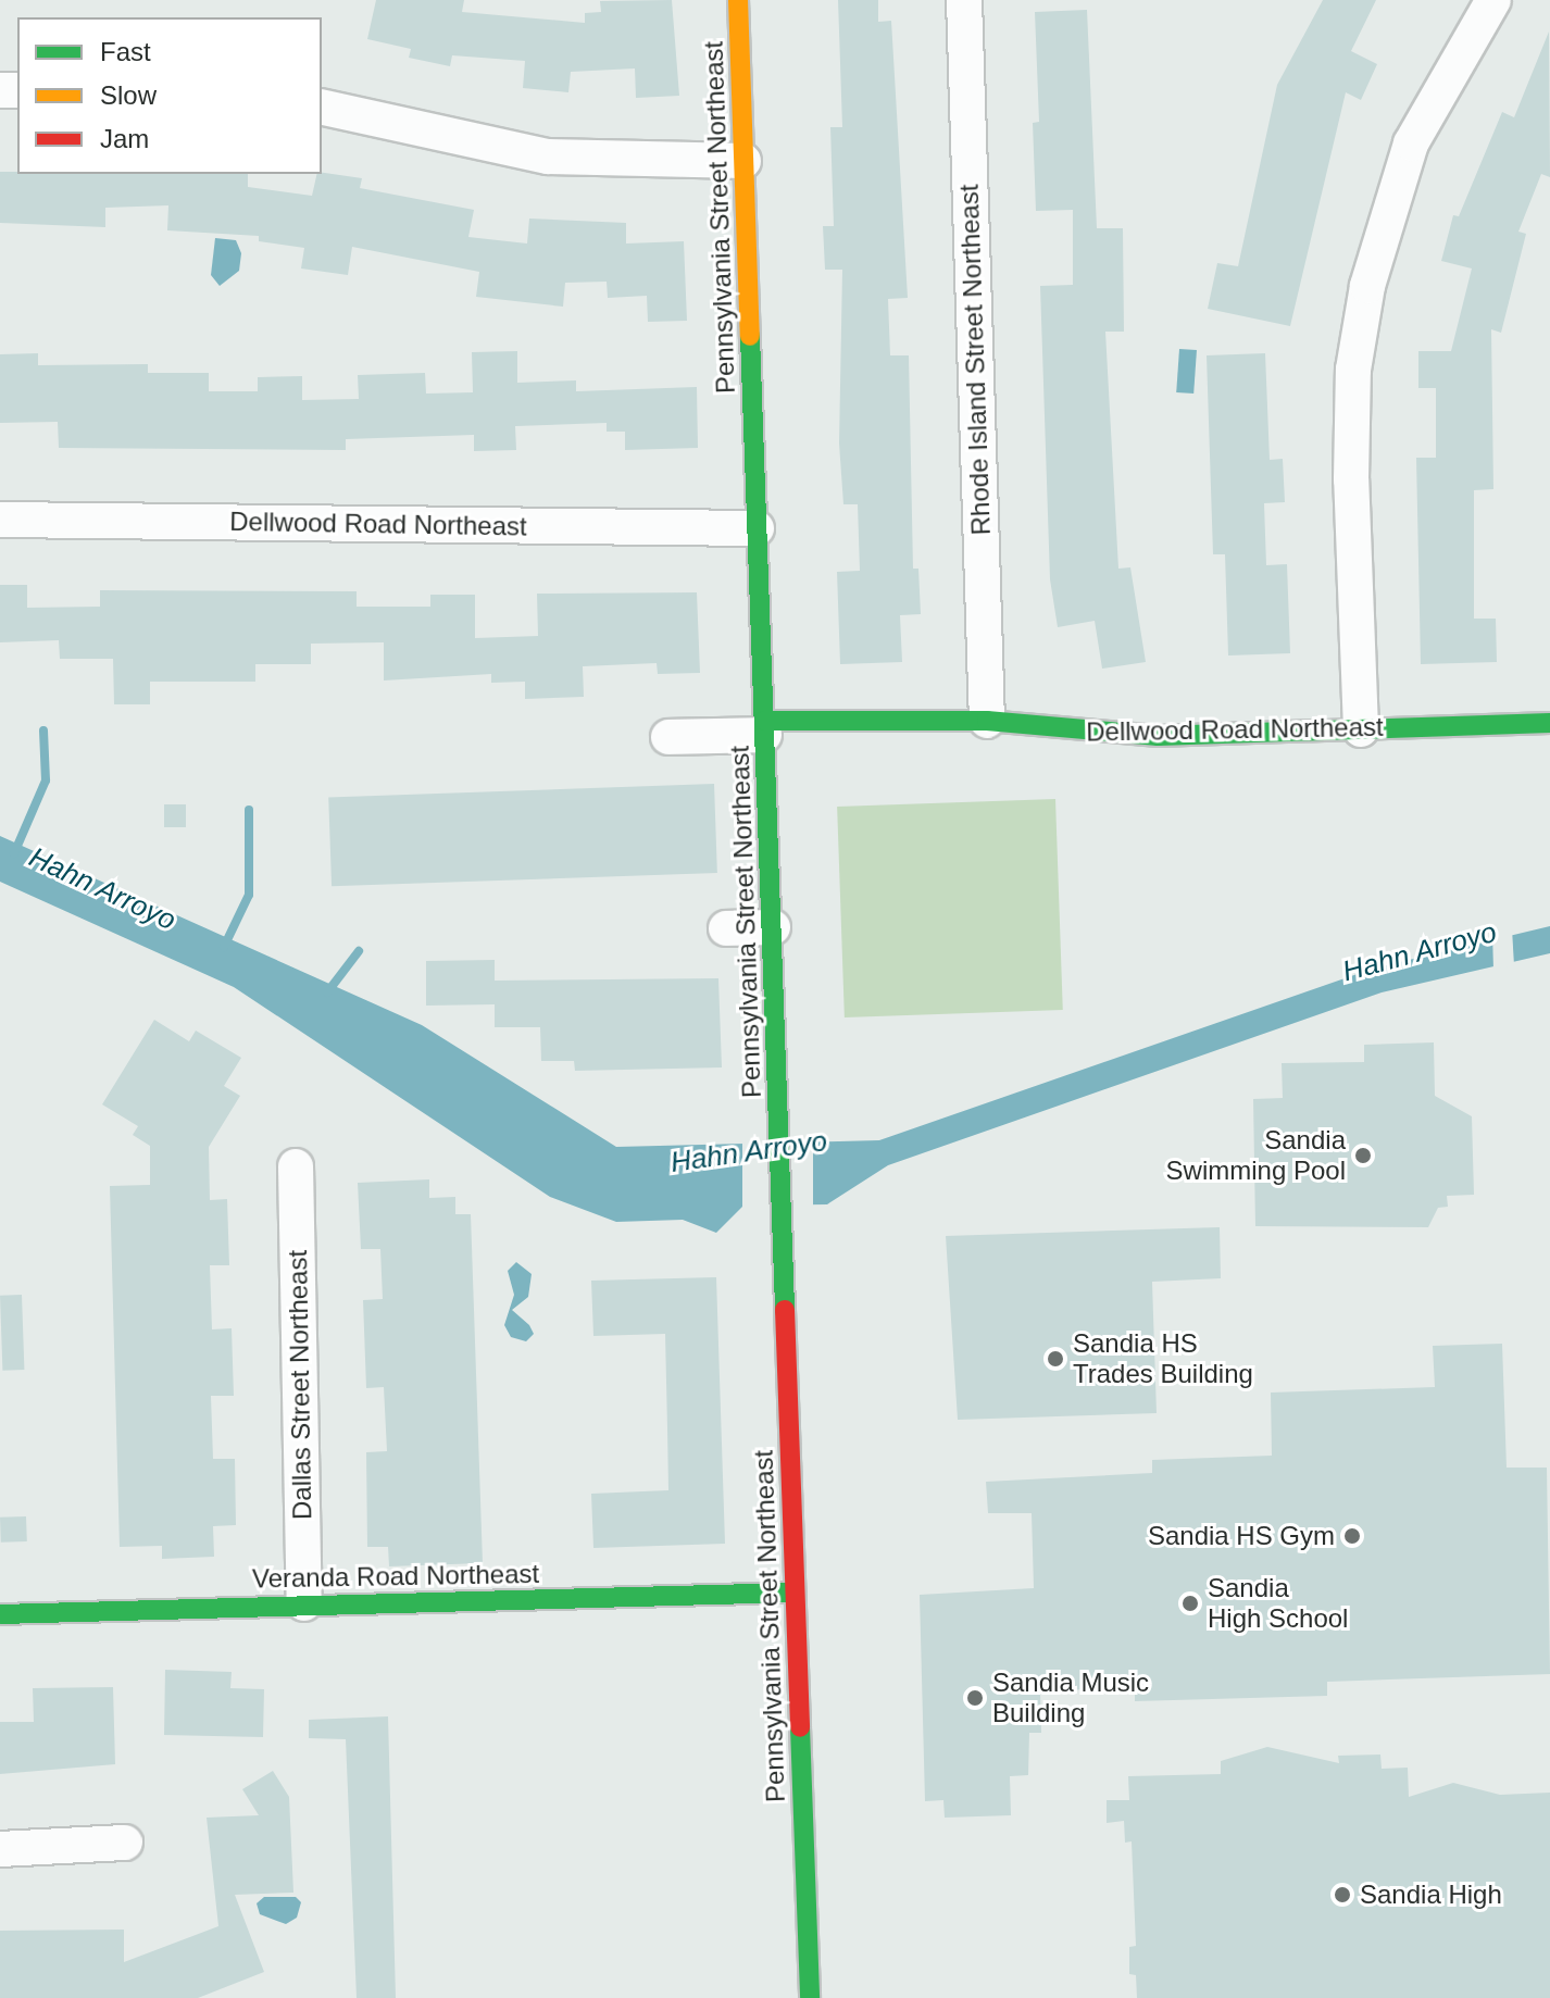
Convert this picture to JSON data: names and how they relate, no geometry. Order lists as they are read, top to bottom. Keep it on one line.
{"streets":{"street":["Pennsylvania Street Northeast","Rhode Island Street Northeast","Dellwood Road Northeast","Dallas Street Northeast","Veranda Road Northeast"]},"crossings":[["Pennsylvania Street Northeast","Dellwood Road Northeast"],["Pennsylvania Street Northeast","Veranda Road Northeast"],["Rhode Island Street Northeast","Dellwood Road Northeast"],["Dallas Street Northeast","Veranda Road Northeast"]],"water":["Hahn Arroyo"],"places":["Sandia Swimming Pool","Sandia HS Trades Building","Sandia HS Gym","Sandia High School","Sandia Music Building","Sandia High"],"legend":["Fast","Slow","Jam"]}
